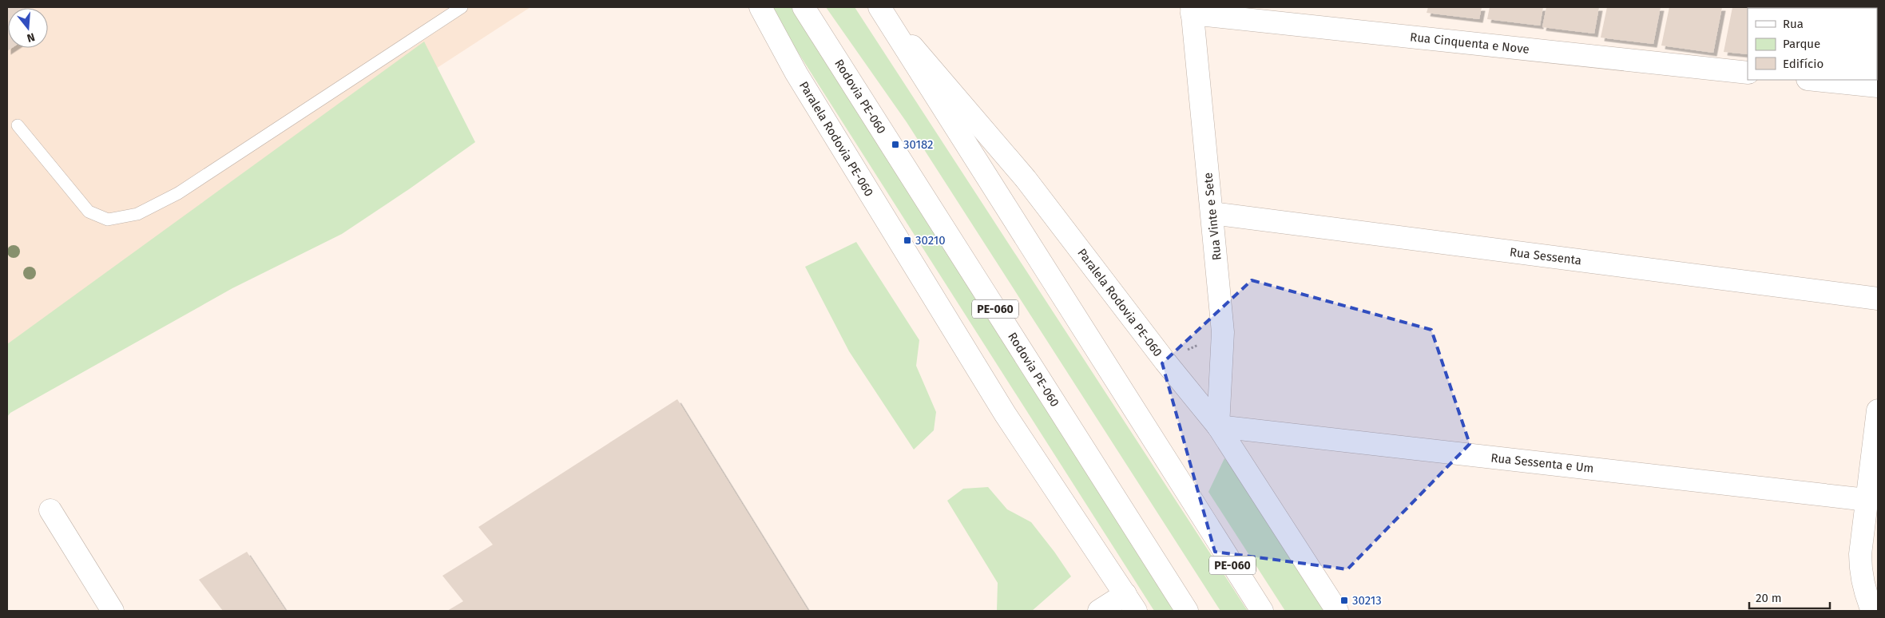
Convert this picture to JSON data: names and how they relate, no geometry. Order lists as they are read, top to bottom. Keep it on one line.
{"streets":{"main road":["Rua Cinquenta e Nove","Rodovia PE-060","Paralela Rodovia PE-060","Rua Vinte e Sete","Rua Sessenta","PE-060","Rua Sessenta e Um"]},"crossings":[["Rua Cinquenta e Nove","Rua Vinte e Sete"],["Paralela Rodovia PE-060","Rua Vinte e Sete"],["Paralela Rodovia PE-060","PE-060"],["Paralela Rodovia PE-060","Rua Sessenta e Um"],["Rua Vinte e Sete","Rua Sessenta"],["Rua Vinte e Sete","Rua Sessenta e Um"]],"places":{"transit":["30182","30210","30213"]},"legend":["Rua","Parque","Edifício"],"scale_bar":"20 m","north":"bottom"}
